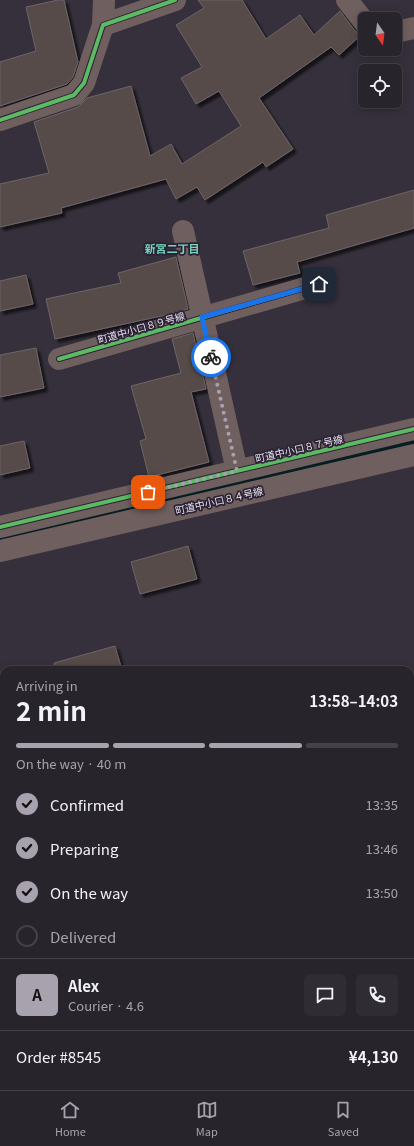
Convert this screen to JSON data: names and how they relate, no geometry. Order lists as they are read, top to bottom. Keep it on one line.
{"streets":{"street":["町道中小口８９号線","町道中小口８７号線","町道中小口８４号線"]},"districts":["新宮二丁目"],"north":"bottom","page":{"heading":["2 min","Arriving in","13:58–14:03"],"panel":["Alex","Courier · 4.6","Order #8545","¥4,130"],"bar":"On the way · 40 m","list":[["Confirmed","13:35"],["Preparing","13:46"],["On the way","13:50"],"Delivered"],"round":"A","tabs":["Home","Map","Saved"]}}
